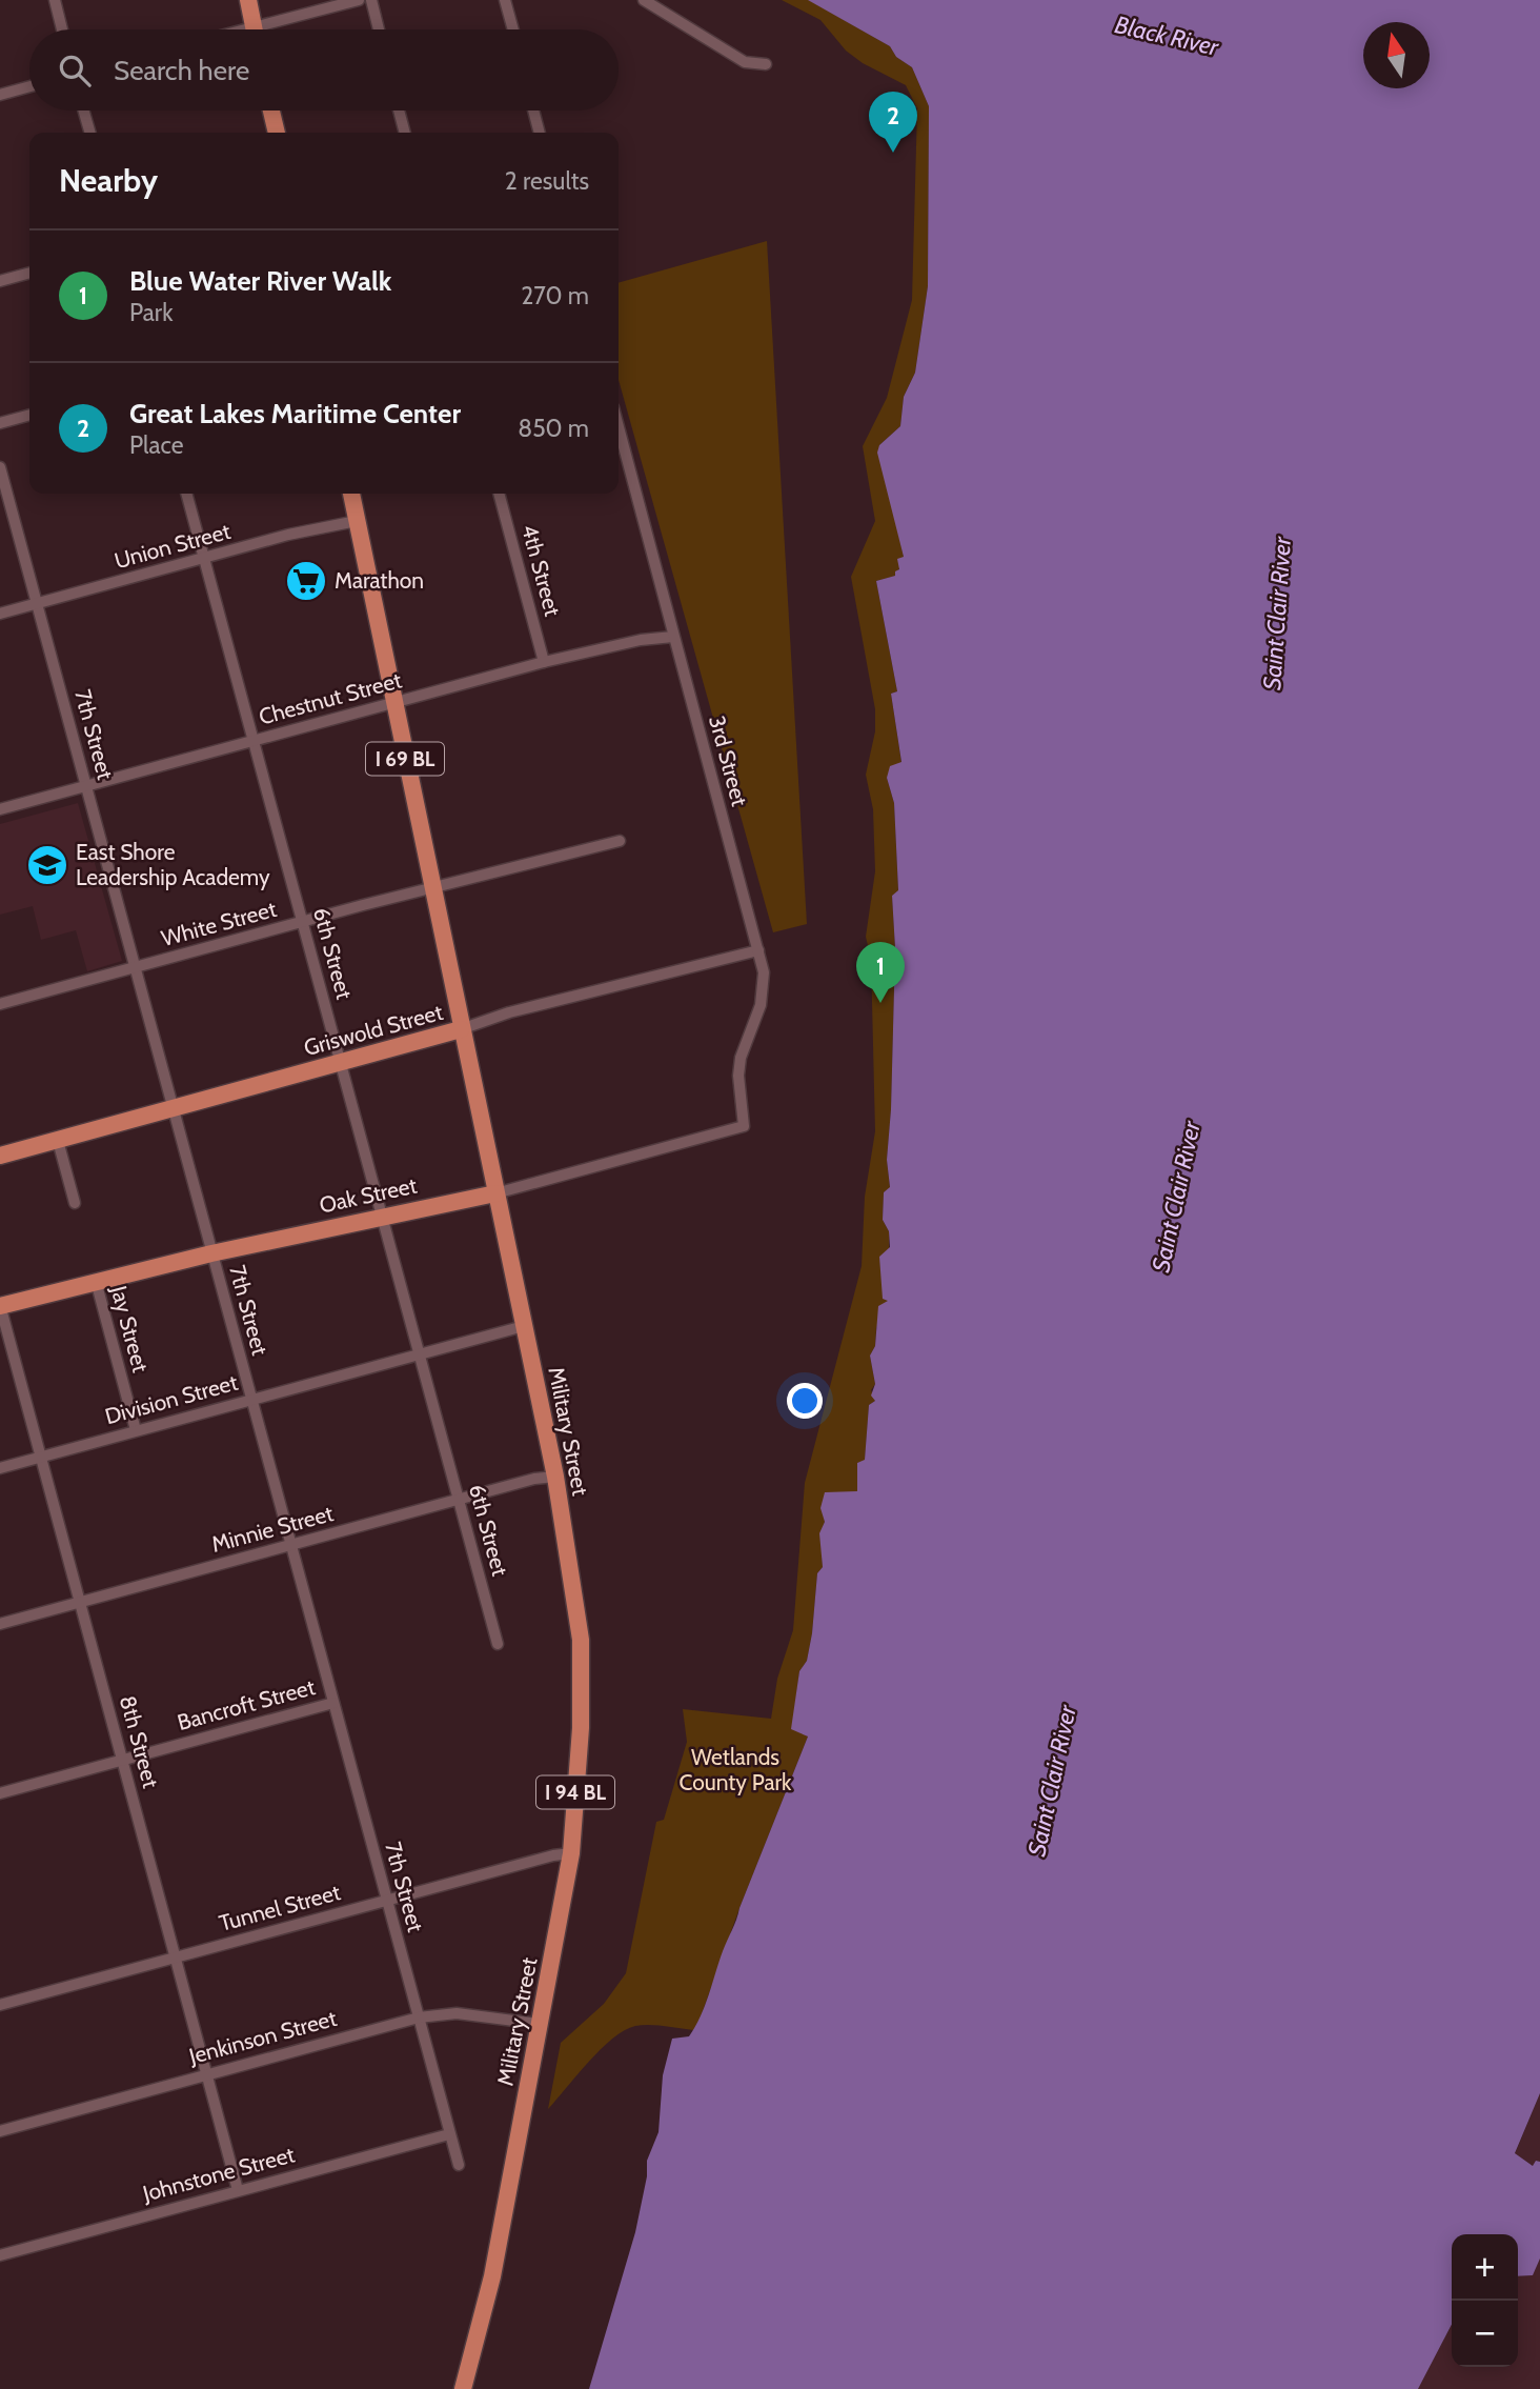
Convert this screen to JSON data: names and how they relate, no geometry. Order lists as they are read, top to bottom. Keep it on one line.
{"streets":{"main road":["I 69 BL","Griswold Street","Oak Street","Military Street","I 94 BL"],"street":["Union Street","4th Street","Chestnut Street","7th Street","3rd Street","White Street","6th Street","Jay Street","Division Street","Minnie Street","Bancroft Street","8th Street","Tunnel Street","Jenkinson Street","Johnstone Street"]},"crossings":[["Union Street","7th Street"],["Union Street","6th Street"],["Union Street","Military Street"],["4th Street","Chestnut Street"],["Chestnut Street","7th Street"],["Chestnut Street","3rd Street"],["Chestnut Street","6th Street"],["Chestnut Street","Military Street"],["7th Street","White Street"],["7th Street","Griswold Street"],["7th Street","Oak Street"],["7th Street","Division Street"],["7th Street","Minnie Street"],["7th Street","Bancroft Street"],["7th Street","Tunnel Street"],["7th Street","Jenkinson Street"],["7th Street","Johnstone Street"],["3rd Street","Griswold Street"],["3rd Street","Oak Street"],["White Street","6th Street"],["White Street","Military Street"],["6th Street","Griswold Street"],["6th Street","Oak Street"],["6th Street","Division Street"],["6th Street","Minnie Street"],["Griswold Street","Military Street"],["Oak Street","Jay Street"],["Oak Street","Military Street"],["Oak Street","8th Street"],["Jay Street","Division Street"],["Division Street","Military Street"],["Division Street","8th Street"],["Military Street","Minnie Street"],["Military Street","Tunnel Street"],["Military Street","Jenkinson Street"],["Minnie Street","8th Street"],["Bancroft Street","8th Street"],["8th Street","Tunnel Street"],["8th Street","Jenkinson Street"],["8th Street","Johnstone Street"]],"water":["Black River","Saint Clair River"],"parks":["Wetlands County Park"],"places":{"supermarket":["Marathon"],"school or university":["East Shore Leadership Academy"]},"north":"top","page":{"search":"Search here","pins":["2","1"],"heading":["Nearby","2 results"],"list":[{"mark":"1","name":"Blue Water River Walk","note":"Park","value":"270 m"},{"mark":"2","name":"Great Lakes Maritime Center","note":"Place","value":"850 m"}],"map_buttons":["+","−"]}}
